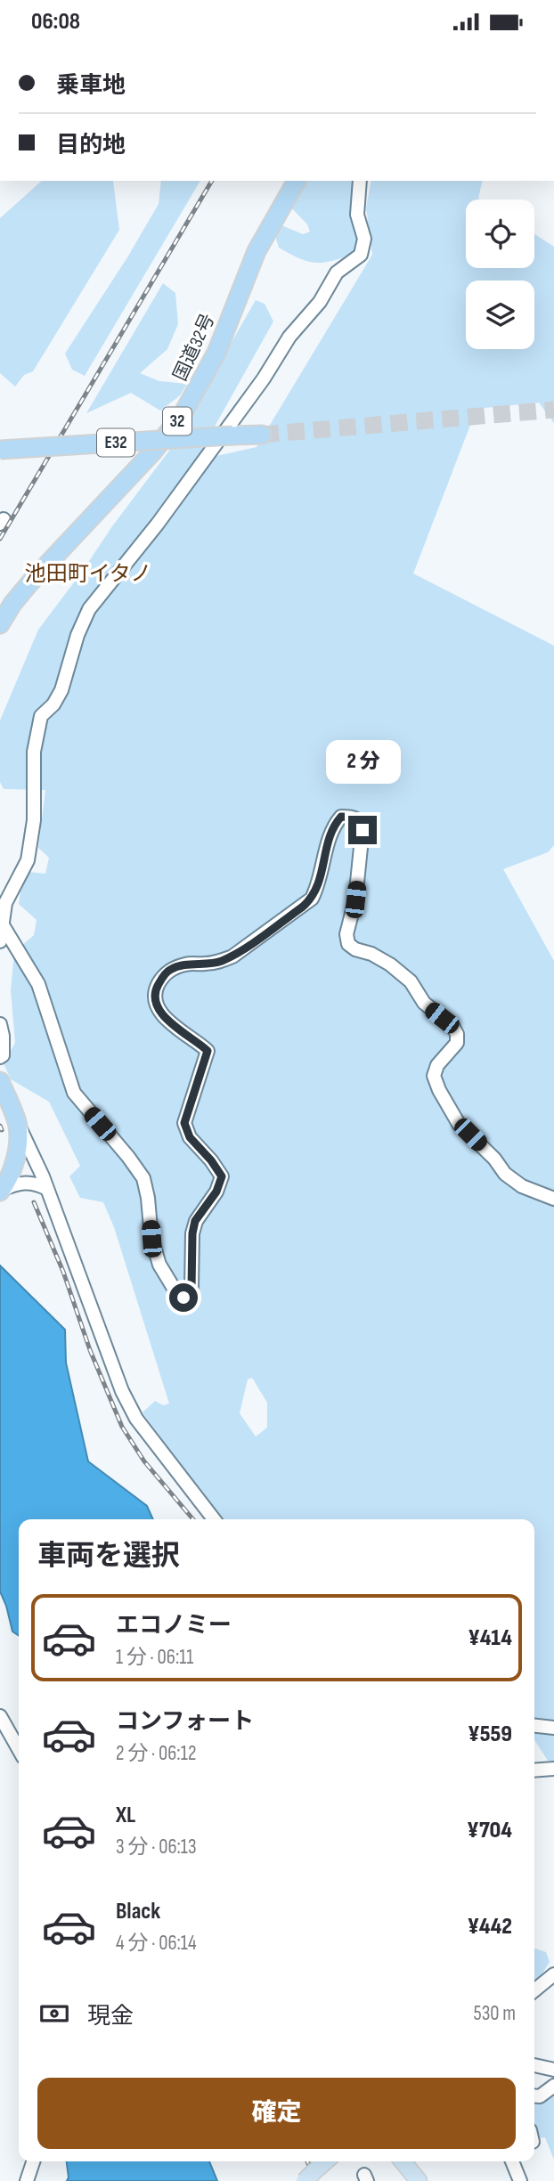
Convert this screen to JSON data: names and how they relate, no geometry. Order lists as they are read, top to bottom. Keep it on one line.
{"streets":{"highway":["国道32号","32","E32"]},"districts":["池田町イタノ"],"page":{"status":"06:08","banner":["乗車地","目的地"],"bubble":"2 分","heading":"車両を選択","list":[{"name":"エコノミー","note":"1 分 · 06:11","value":"¥414"},{"name":"コンフォート","note":"2 分 · 06:12","value":"¥559"},{"name":"XL","note":"3 分 · 06:13","value":"¥704"},{"name":"Black","note":"4 分 · 06:14","value":"¥442"}],"pay":["現金","530 m"],"buttons":"確定"}}
